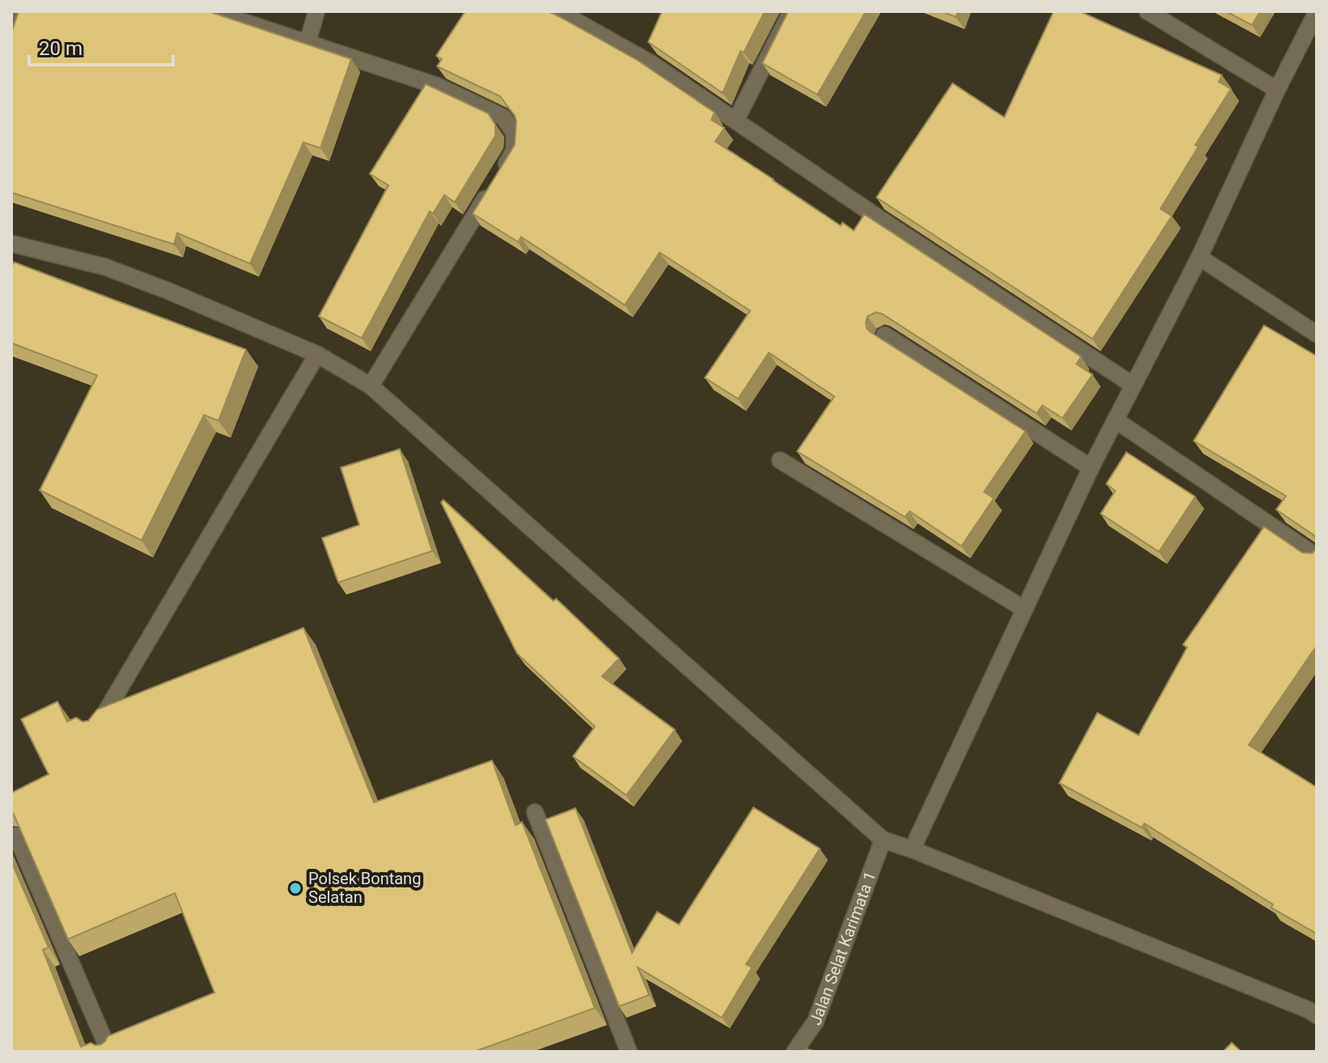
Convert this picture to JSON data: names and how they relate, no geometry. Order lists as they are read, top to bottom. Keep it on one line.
{"streets":{"street":["Jalan Selat Karimata 1"]},"places":["Polsek Bontang Selatan"],"scale_bar":"20 m"}
